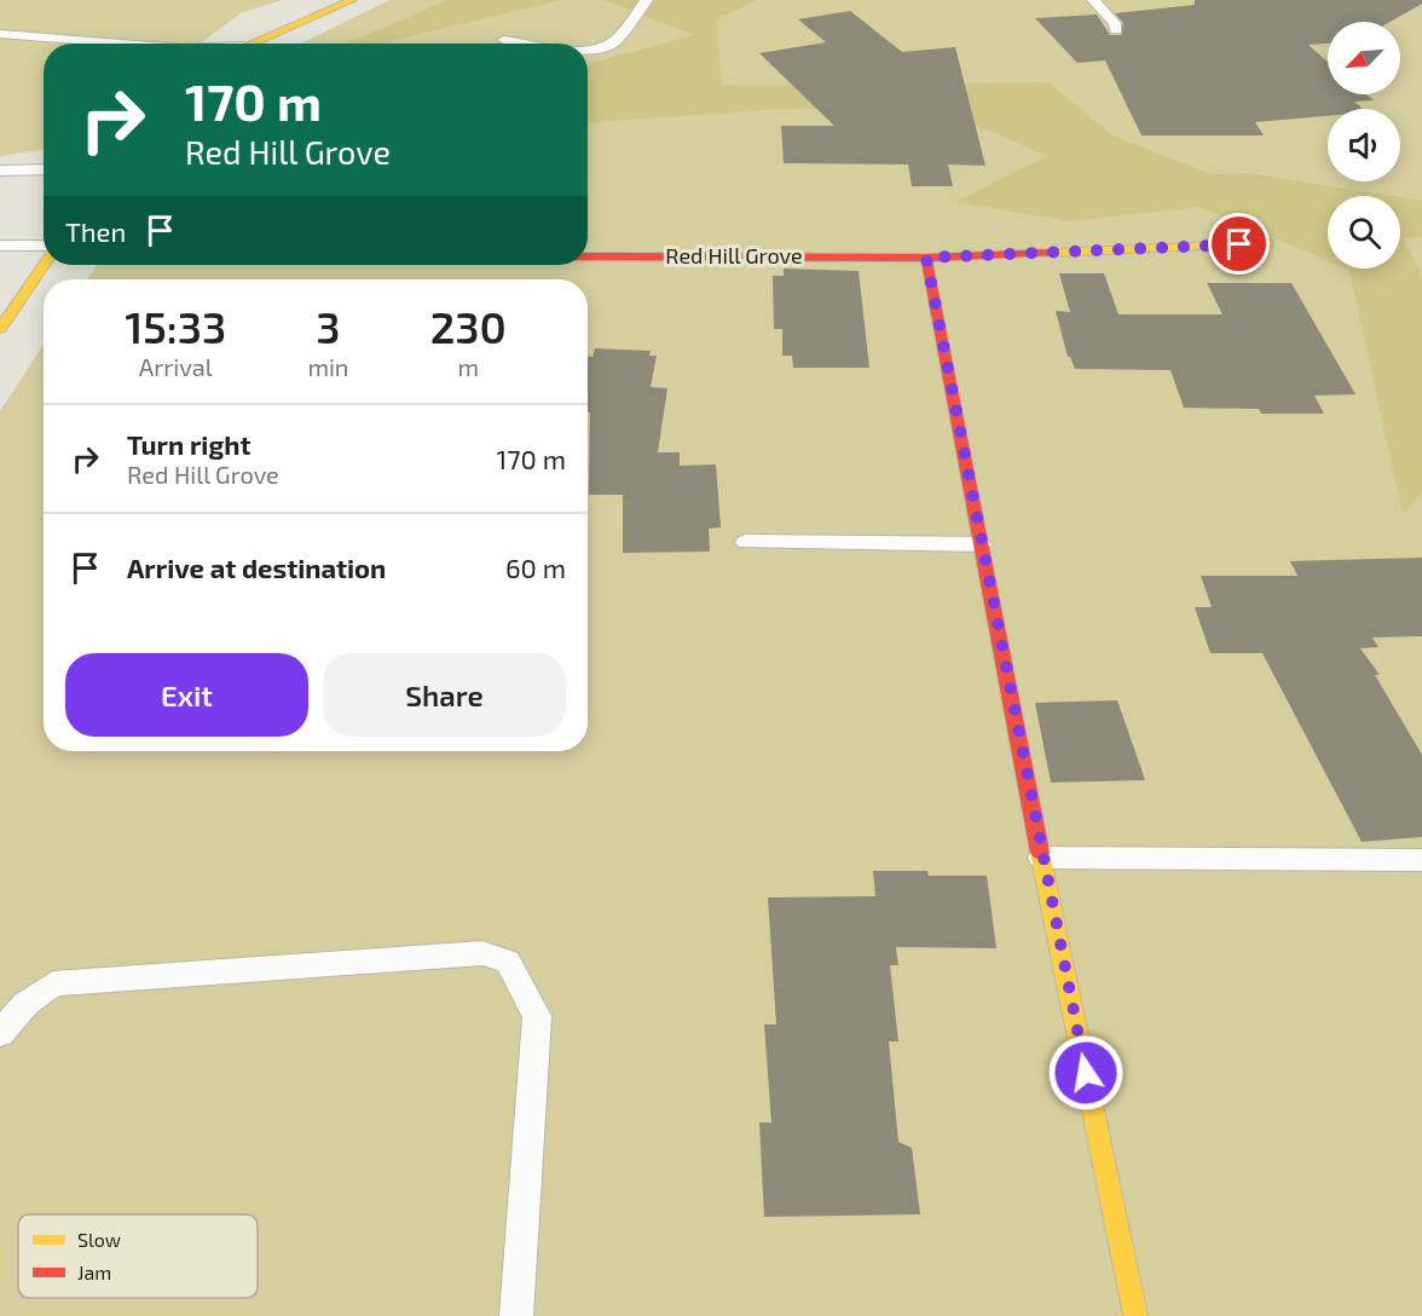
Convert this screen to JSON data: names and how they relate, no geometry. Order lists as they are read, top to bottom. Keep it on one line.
{"streets":{"street":["Red Hill Grove"]},"legend":["Slow","Jam"],"north":"bottom left","page":{"turn":["170 m","Red Hill Grove"],"then":"Then","eta":["15:33","Arrival","3","min","230","m"],"list":[{"name":"Turn right","note":"Red Hill Grove","value":"170 m"},{"name":"Arrive at destination","value":"60 m"}],"buttons":["Exit","Share"]}}
